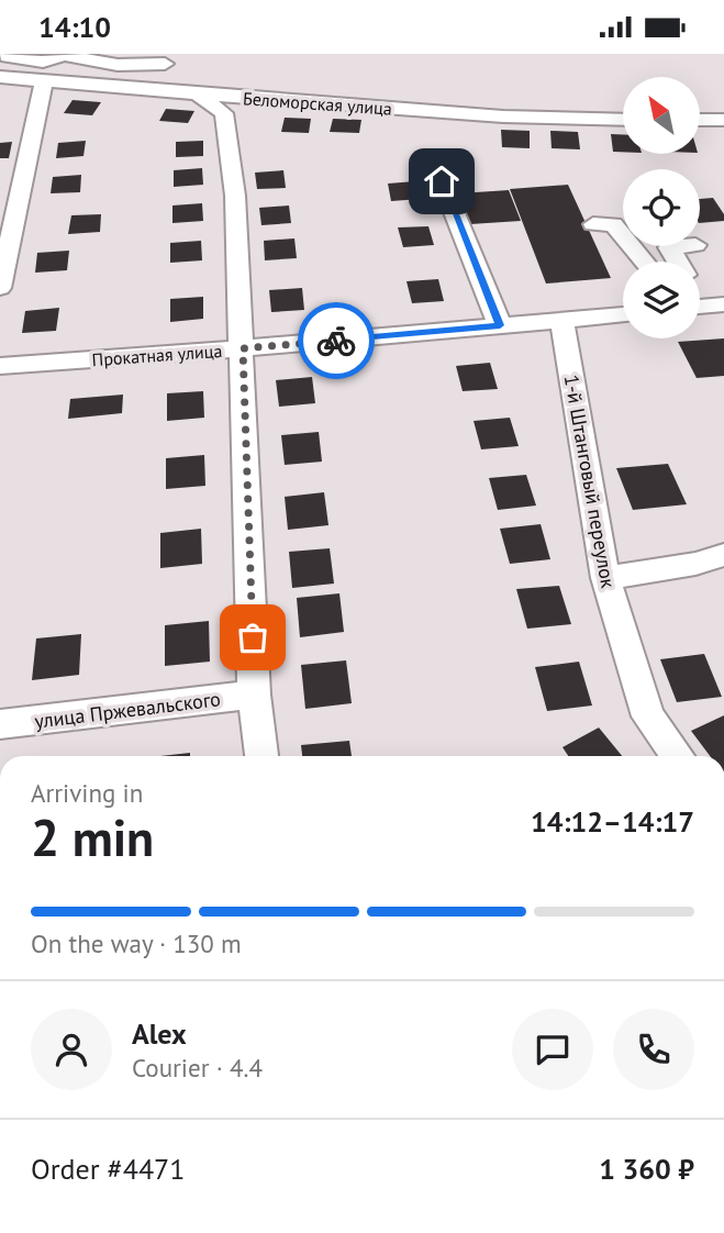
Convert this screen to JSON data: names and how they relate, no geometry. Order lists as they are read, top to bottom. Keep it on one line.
{"streets":{"street":["Беломорская улица","Прокатная улица","1-й Штанговый переулок","улица Пржевальского"]},"crossings":[["Прокатная улица","1-й Штанговый переулок"]],"north":"top left","page":{"status":"14:10","heading":["2 min","Arriving in","14:12–14:17"],"panel":["Alex","Courier · 4.4","Order #4471","1 360 ₽"],"bar":"On the way · 130 m"}}
